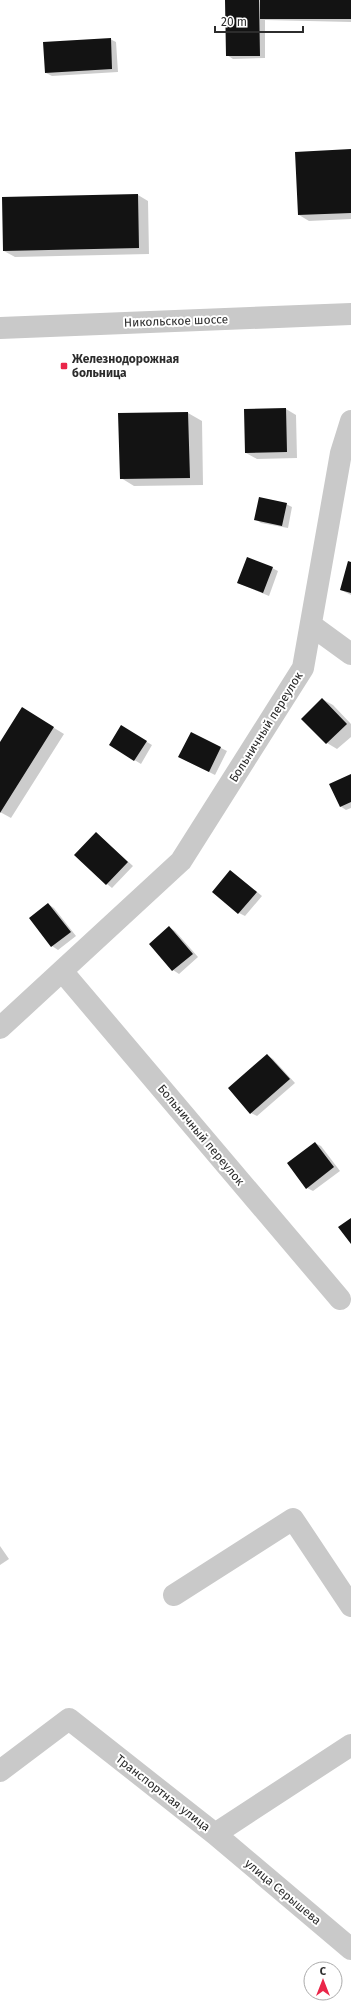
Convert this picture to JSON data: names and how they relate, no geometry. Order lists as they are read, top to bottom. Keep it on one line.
{"streets":{"street":["Никольское шоссе","Больничный переулок","Транспортная улица","улица Серышева"]},"crossings":[["Транспортная улица","улица Серышева"]],"places":{"transit":["Железнодорожная больница"]},"scale_bar":"20 m","north":"top"}
